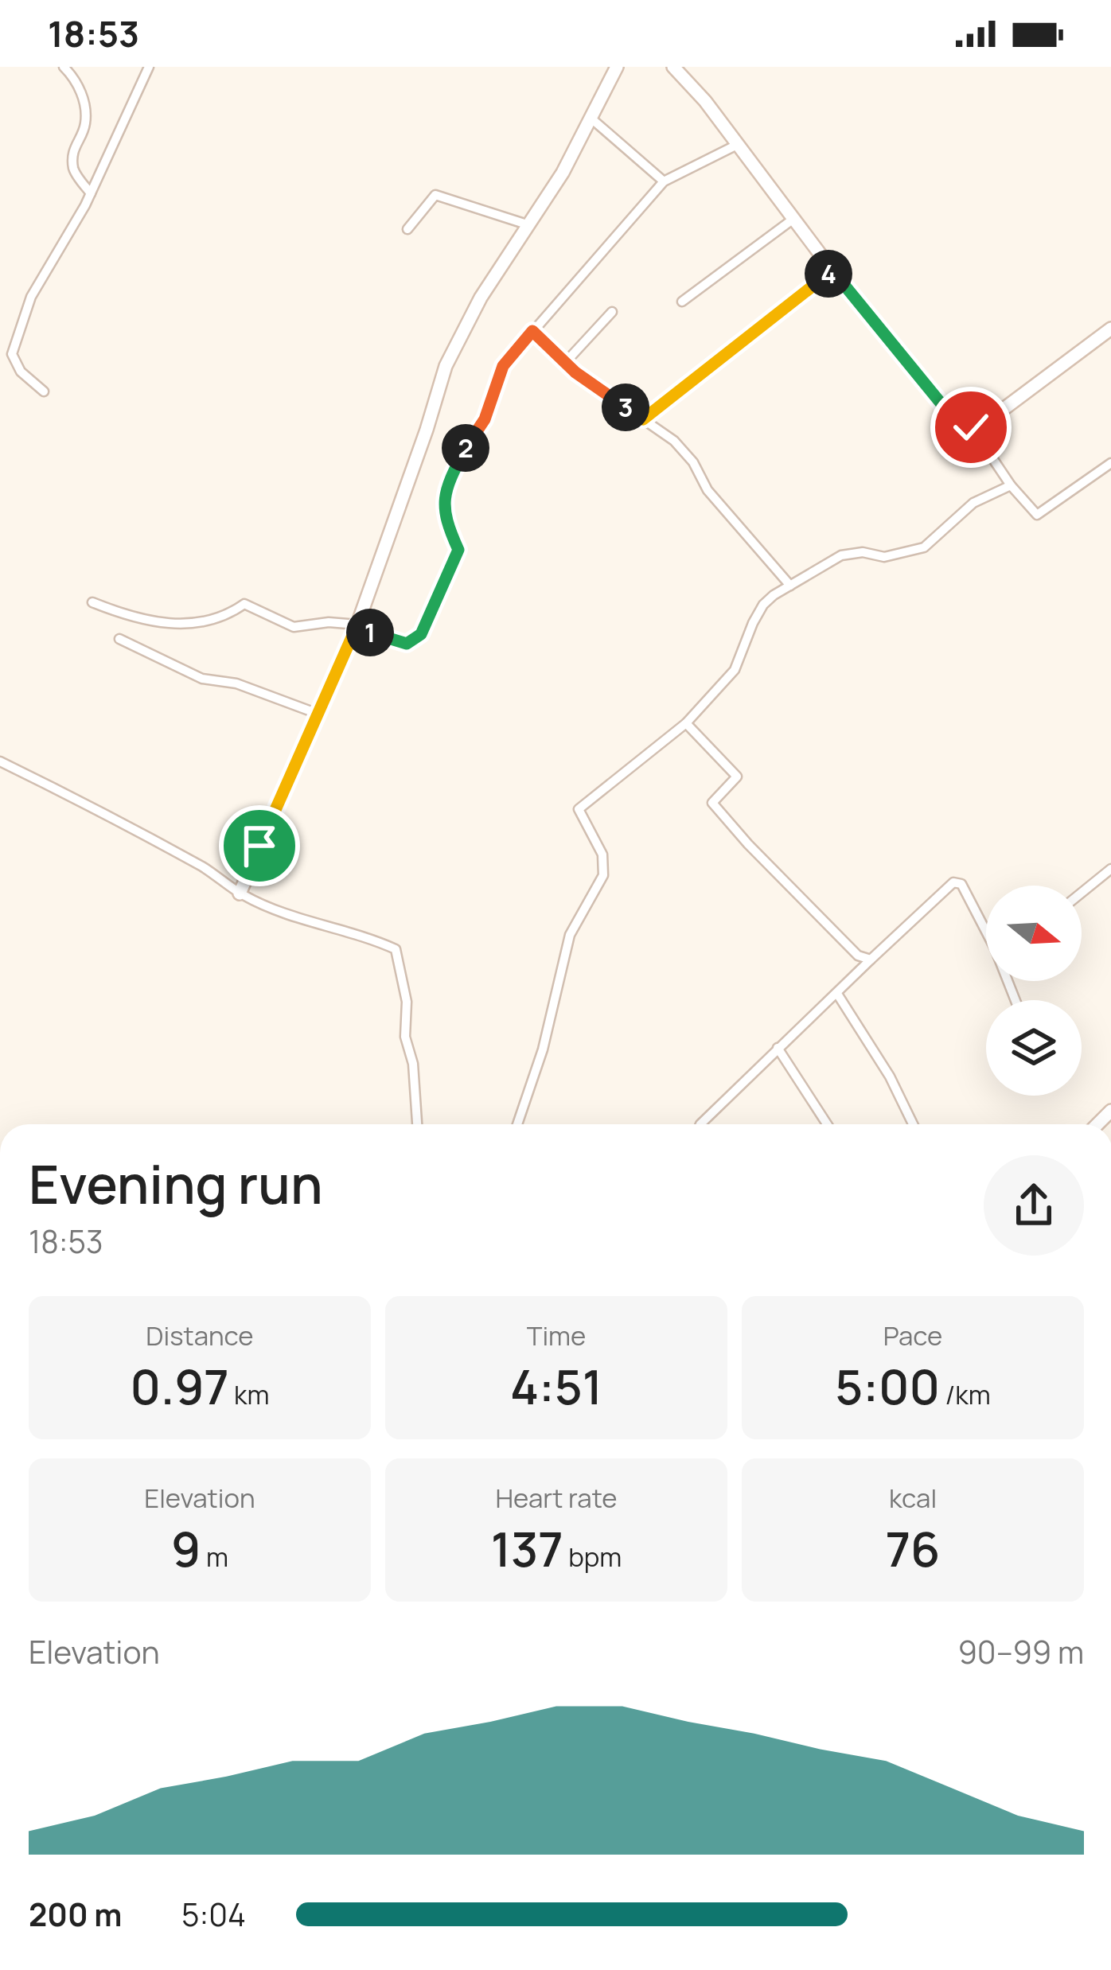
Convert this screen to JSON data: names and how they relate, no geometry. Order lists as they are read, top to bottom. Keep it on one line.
{"north":"right","page":{"status":"18:53","pins":["4","3","2","1"],"heading":["Evening run","18:53"],"stats":[["Distance","0.97 km"],["Time","4:51"],["Pace","5:00 /km"],["Elevation","9 m"],["Heart rate","137 bpm"],["kcal","76"]],"chart":["Elevation","90–99 m"],"list":[{"name":"200 m","note":"5:04"}]}}
